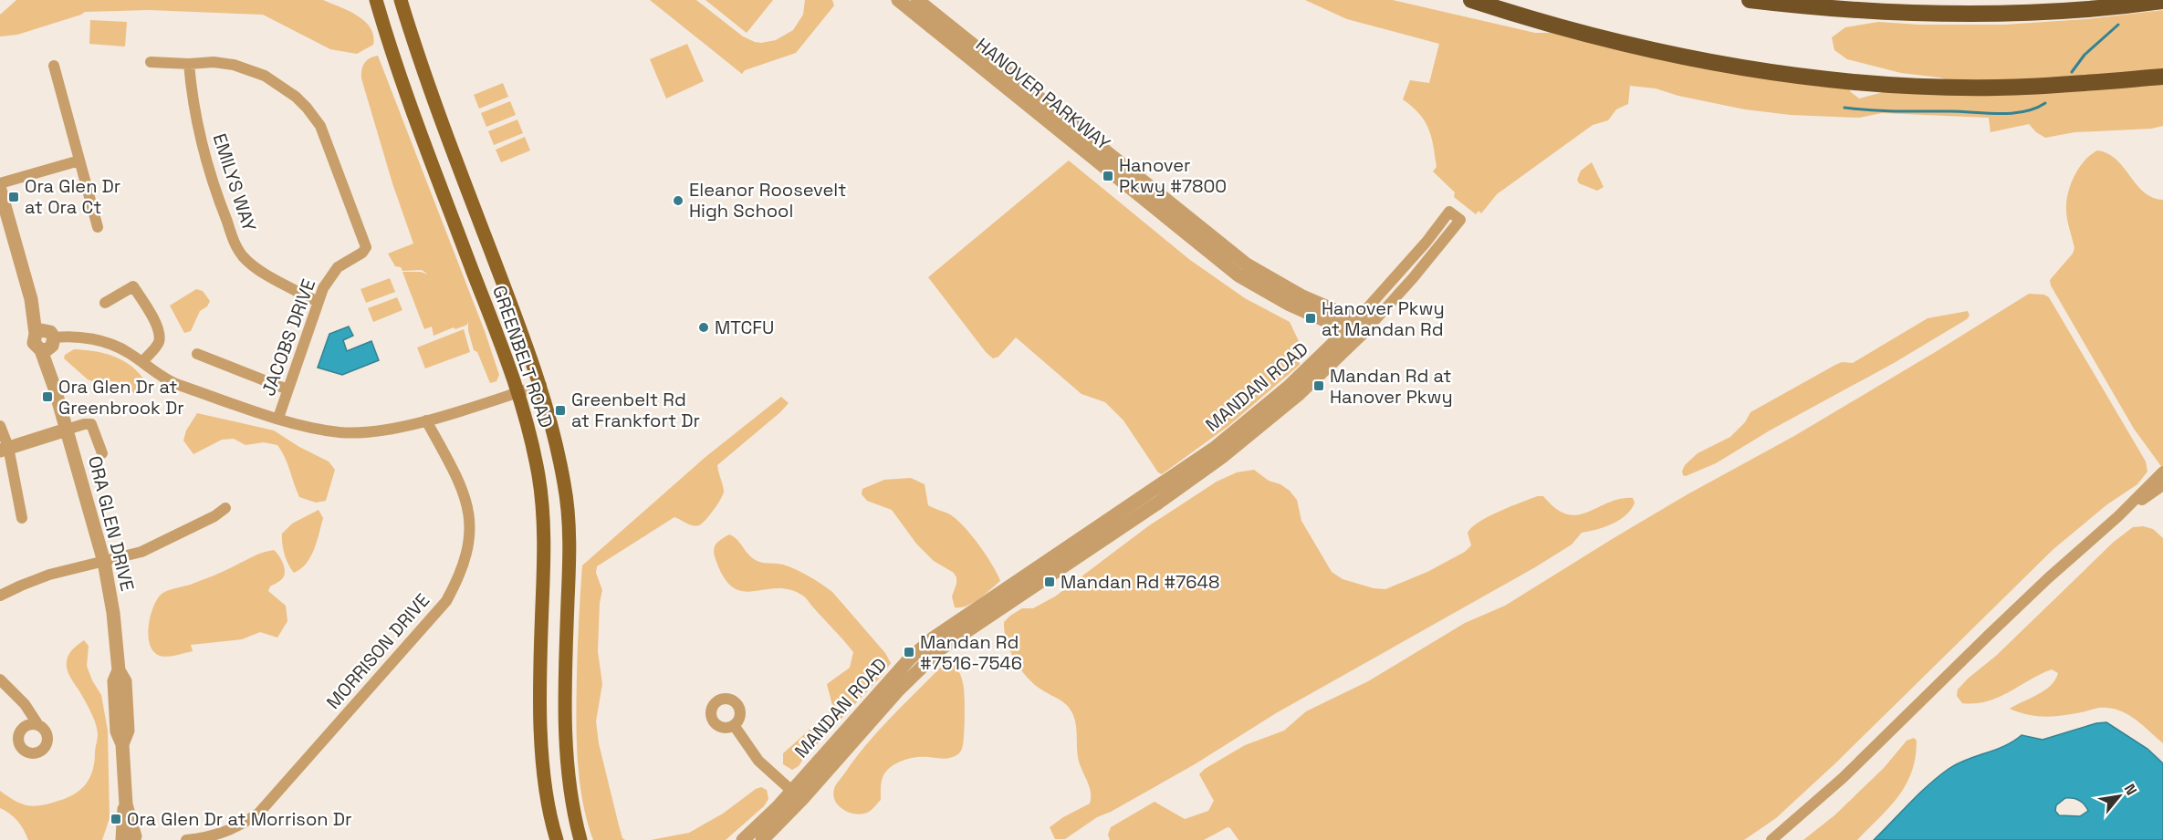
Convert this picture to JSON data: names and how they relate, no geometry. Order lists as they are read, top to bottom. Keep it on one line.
{"streets":{"main road":["GREENBELT ROAD"],"street":["HANOVER PARKWAY","EMILYS WAY","JACOBS DRIVE","MANDAN ROAD","ORA GLEN DRIVE","MORRISON DRIVE"]},"crossings":[["HANOVER PARKWAY","MANDAN ROAD"],["EMILYS WAY","JACOBS DRIVE"]],"places":{"transit":["Hanover Pkwy #7800","Ora Glen Dr at Ora Ct","Hanover Pkwy at Mandan Rd","Mandan Rd at Hanover Pkwy","Ora Glen Dr at Greenbrook Dr","Greenbelt Rd at Frankfort Dr","Mandan Rd #7648","Mandan Rd #7516-7546","Ora Glen Dr at Morrison Dr"],"other":["Eleanor Roosevelt High School","MTCFU"]},"north":"top right"}
